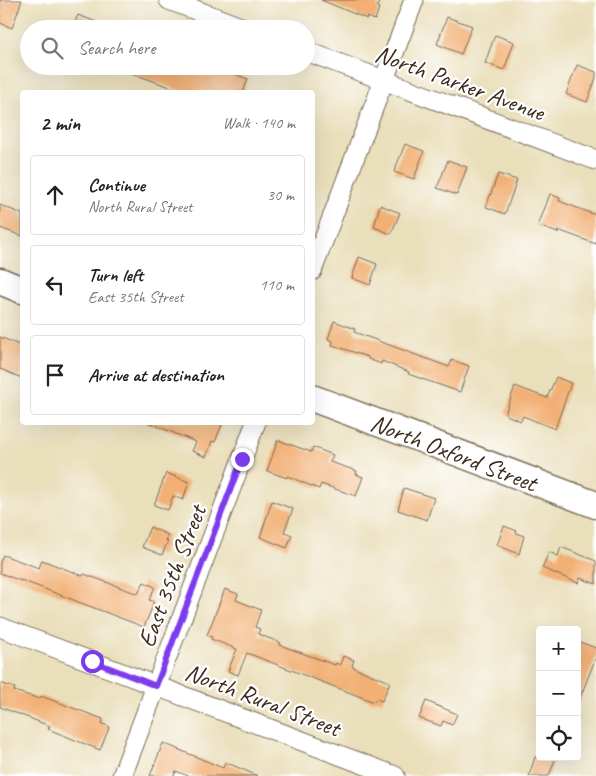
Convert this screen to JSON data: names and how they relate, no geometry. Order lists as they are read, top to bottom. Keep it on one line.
{"streets":{"street":["North Parker Avenue","North Oxford Street","East 35th Street","North Rural Street"]},"crossings":[["East 35th Street","North Rural Street"]],"page":{"search":"Search here","heading":["2 min","Walk · 140 m"],"list":[["Continue","North Rural Street","30 m"],["Turn left","East 35th Street","110 m"],"Arrive at destination"],"map_buttons":["+","−"]}}
